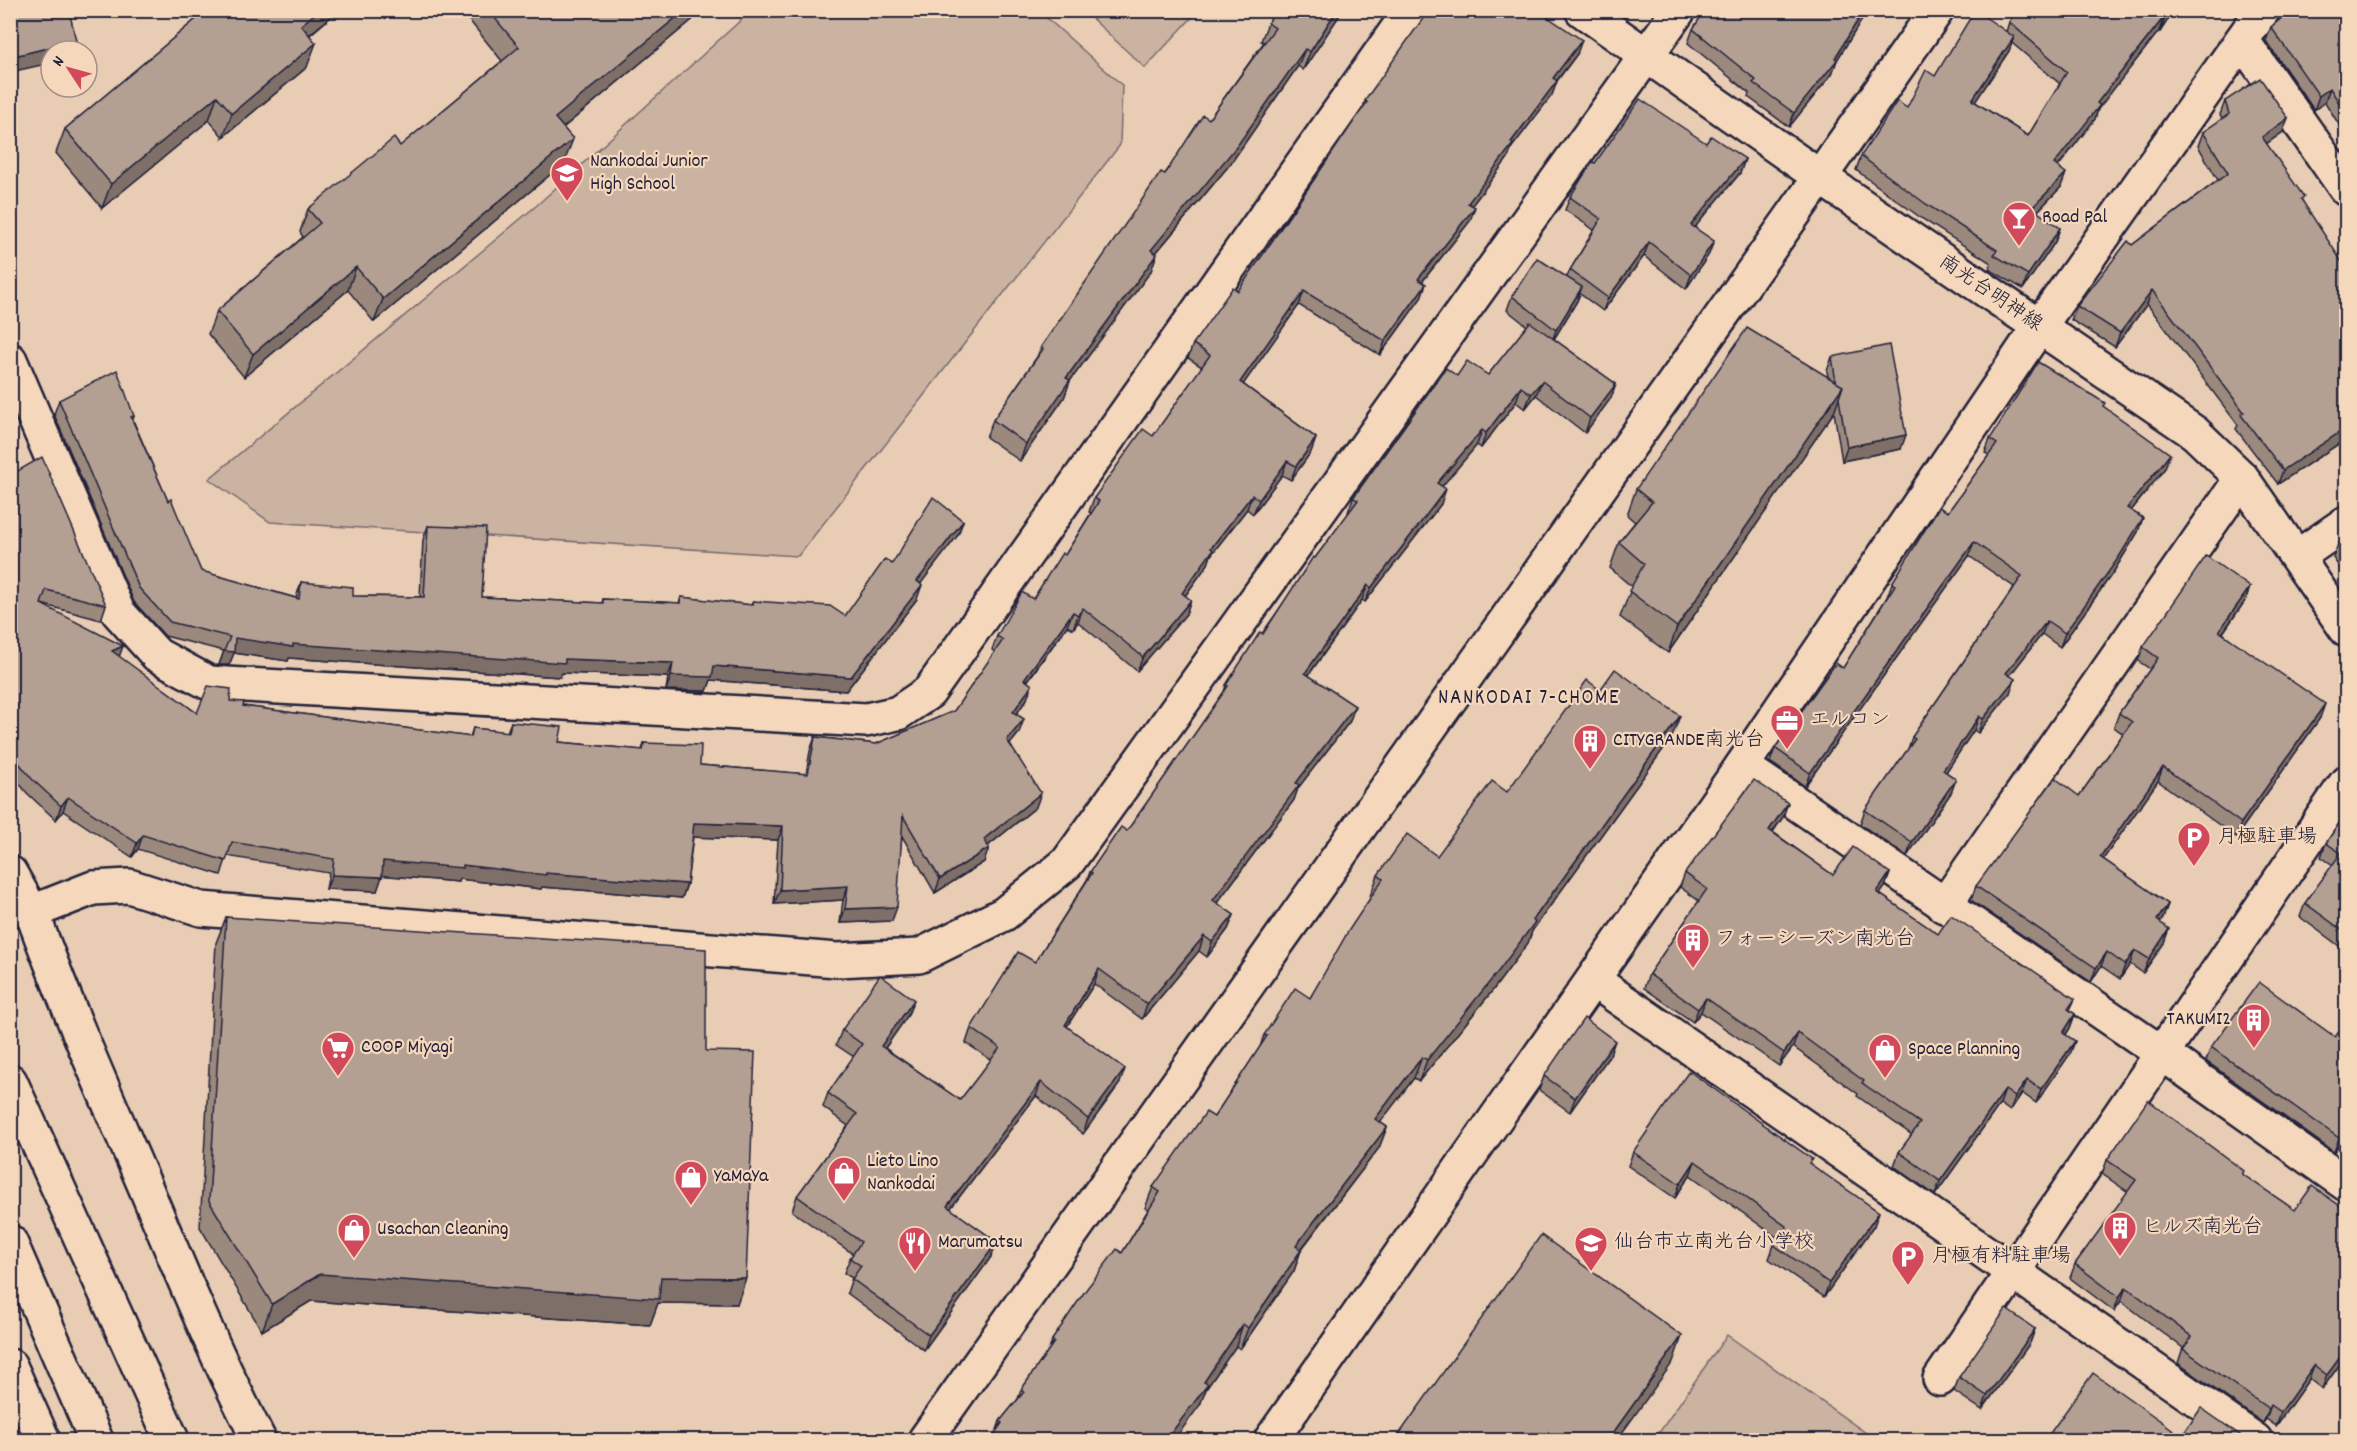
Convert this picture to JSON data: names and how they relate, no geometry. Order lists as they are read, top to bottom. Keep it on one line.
{"streets":{"street":["南光台明神線"]},"districts":["NANKODAI 7-CHOME"],"places":{"school or university":["Nankodai Junior High School","仙台市立南光台小学校"],"bar":["Road Pal"],"office":["エルコン"],"building":["CITYGRANDE南光台","フォーシーズン南光台","TAKUMI2","ヒルズ南光台"],"parking":["月極駐車場","月極有料駐車場"],"supermarket":["COOP Miyagi"],"shop":["Space Planning","Lieto Lino Nankodai","YaMaYa","Usachan Cleaning"],"restaurant":["Marumatsu"]},"north":"top left"}
